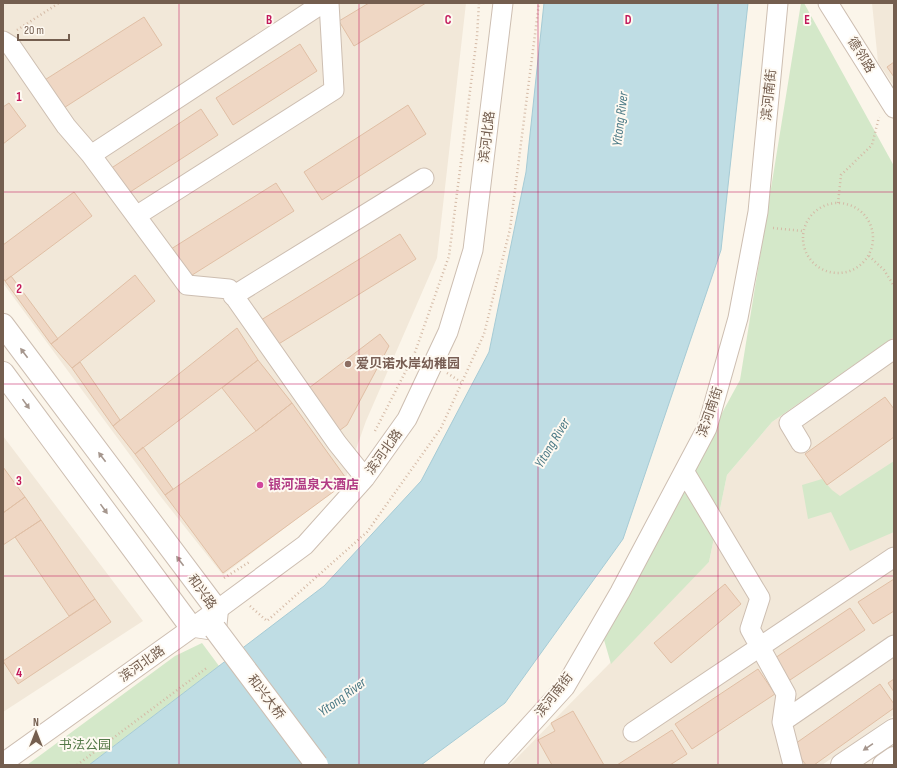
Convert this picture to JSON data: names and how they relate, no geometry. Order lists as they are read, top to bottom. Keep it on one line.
{"streets":{"street":["德邻路","滨河南街","滨河北路","和兴路","和兴大桥"]},"crossings":[["滨河北路","和兴路"],["滨河北路","和兴大桥"],["和兴路","和兴大桥"]],"water":["Yitong River"],"parks":["书法公园"],"places":["爱贝诺水岸幼稚园","银河温泉大酒店"],"scale_bar":"20 m","north":"top","grid":{"columns":["B","C","D","E"],"rows":["1","2","3","4"]}}
